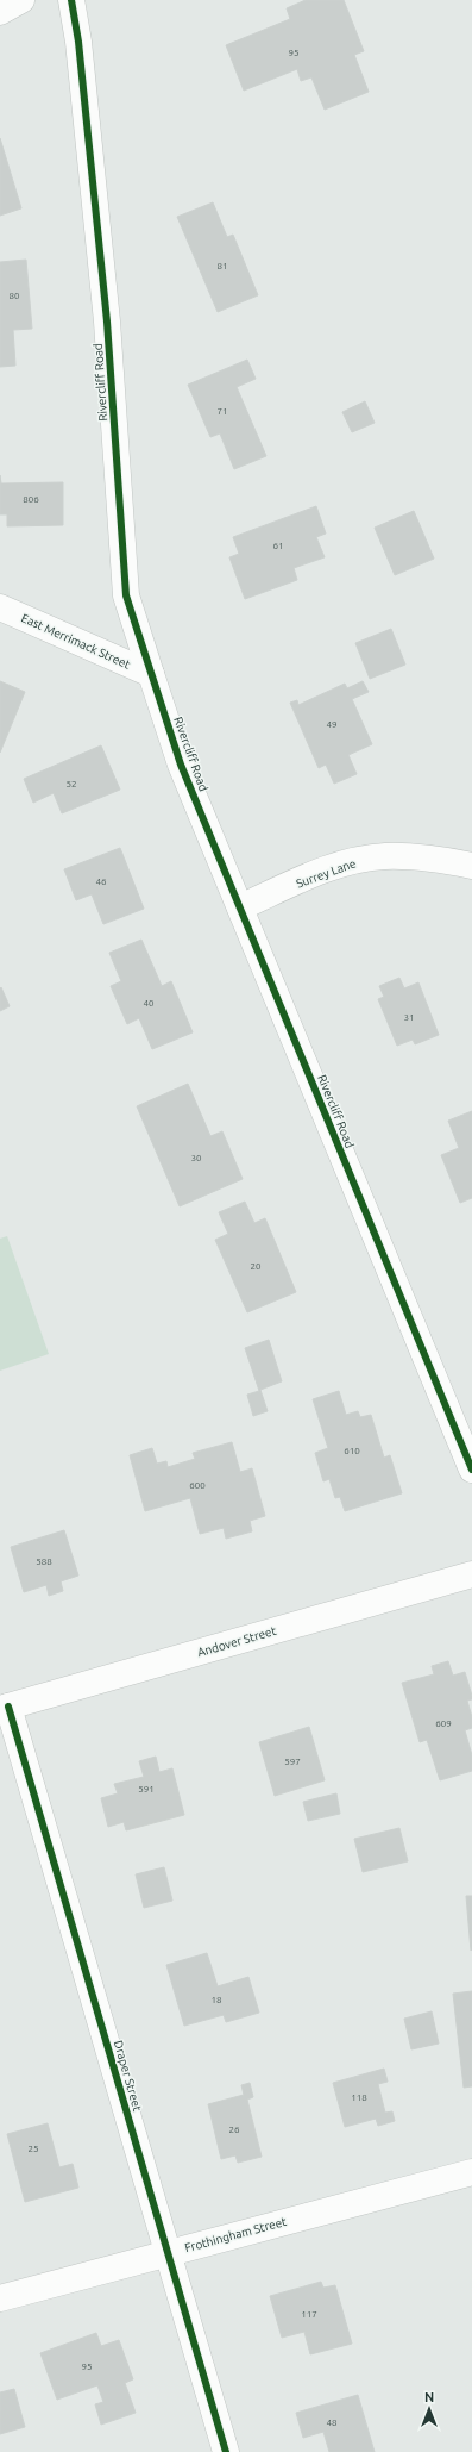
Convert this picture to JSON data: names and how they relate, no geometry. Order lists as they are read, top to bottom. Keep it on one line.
{"streets":{"street":["Rivercliff Road","East Merrimack Street","Surrey Lane","Andover Street","Draper Street","Frothingham Street"]},"crossings":[["Rivercliff Road","East Merrimack Street"],["Rivercliff Road","Surrey Lane"],["Andover Street","Draper Street"],["Draper Street","Frothingham Street"]],"house_numbers":["95","81","80","71","806","61","49","52","46","40","31","30","20","610","600","588","609","597","591","18","118","26","25","117","95","48"],"north":"top"}
